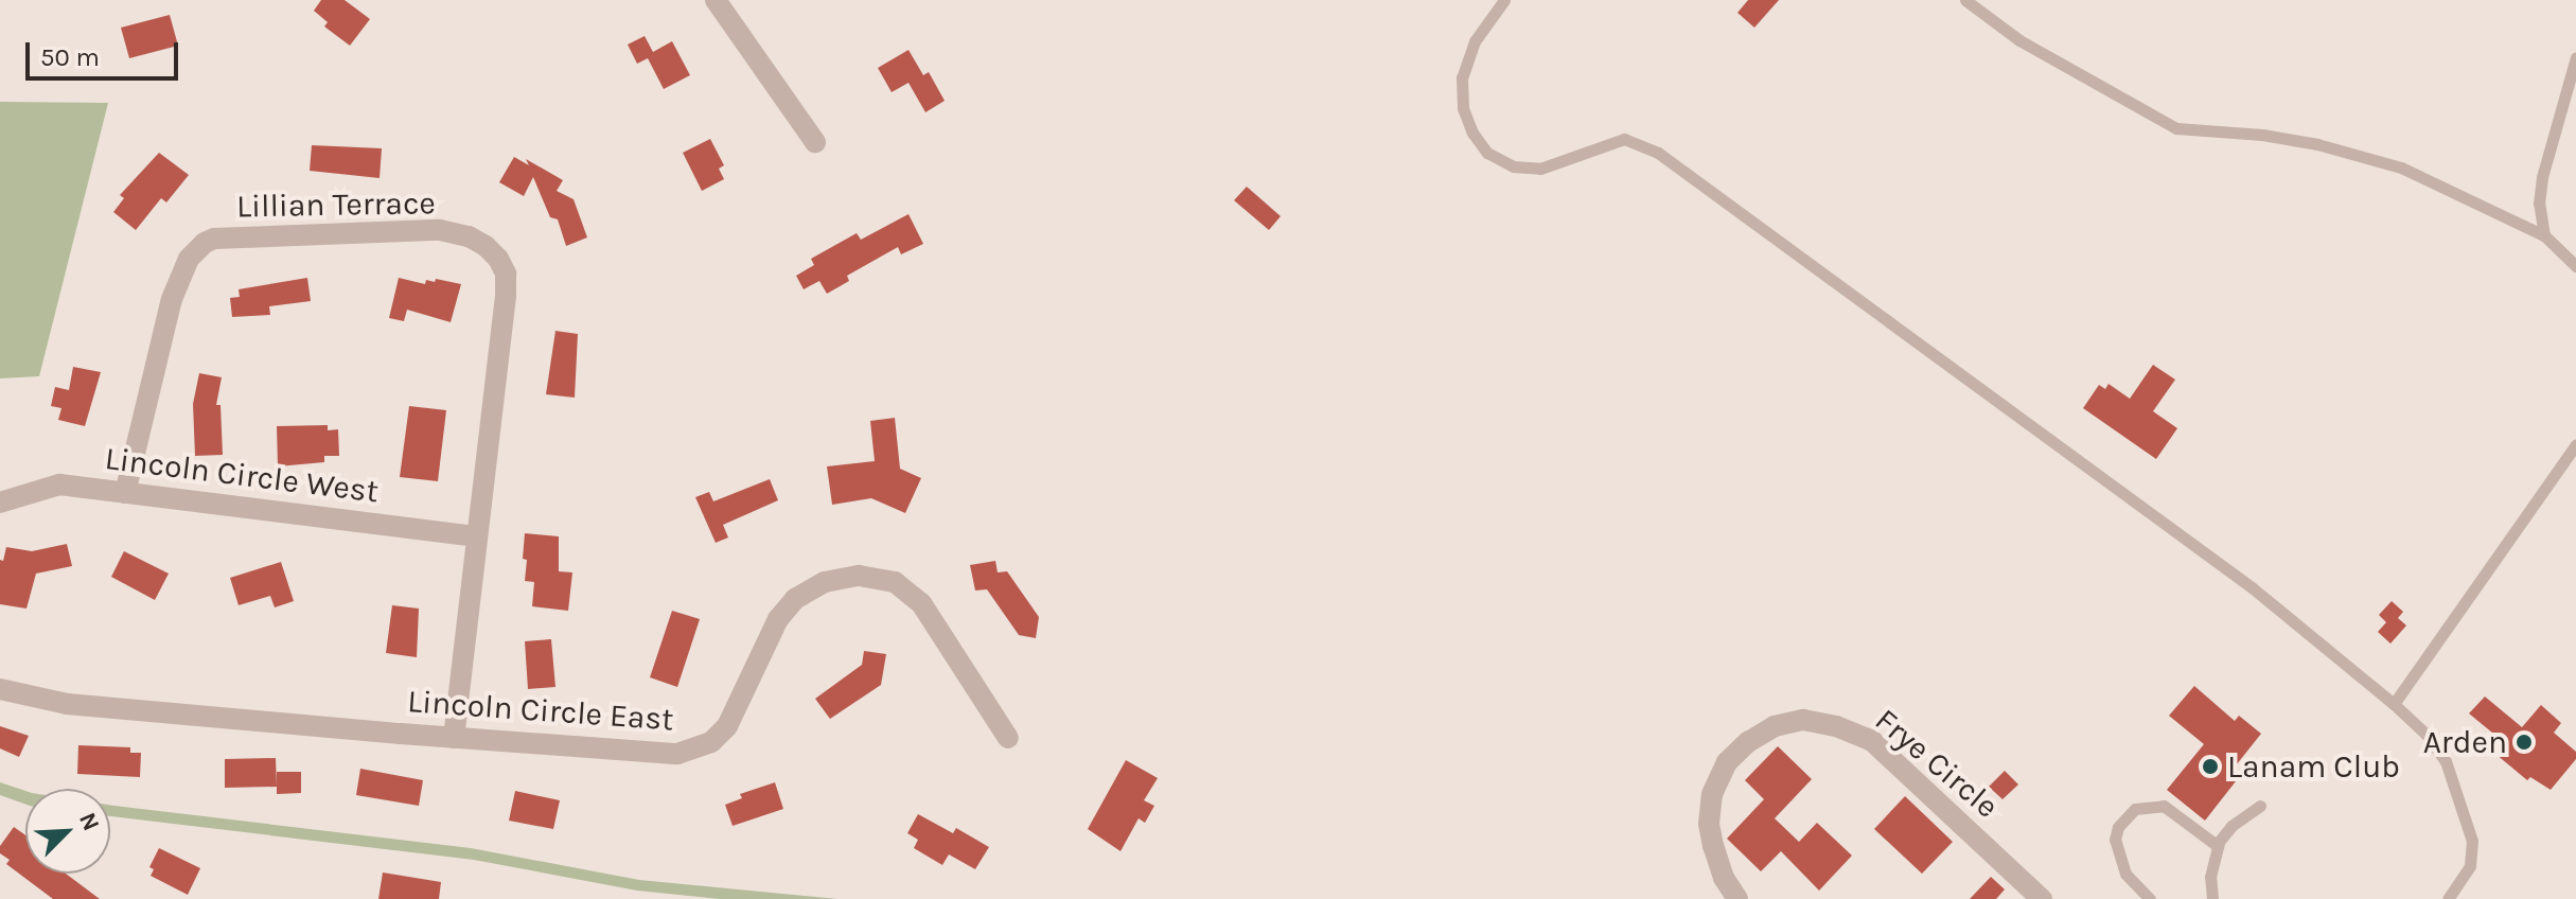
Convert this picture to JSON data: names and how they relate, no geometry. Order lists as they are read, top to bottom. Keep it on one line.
{"streets":{"street":["Lillian Terrace","Lincoln Circle West","Lincoln Circle East","Frye Circle"]},"crossings":[["Lillian Terrace","Lincoln Circle West"],["Lillian Terrace","Lincoln Circle East"]],"places":["Arden","Lanam Club"],"scale_bar":"50 m","north":"top right"}
